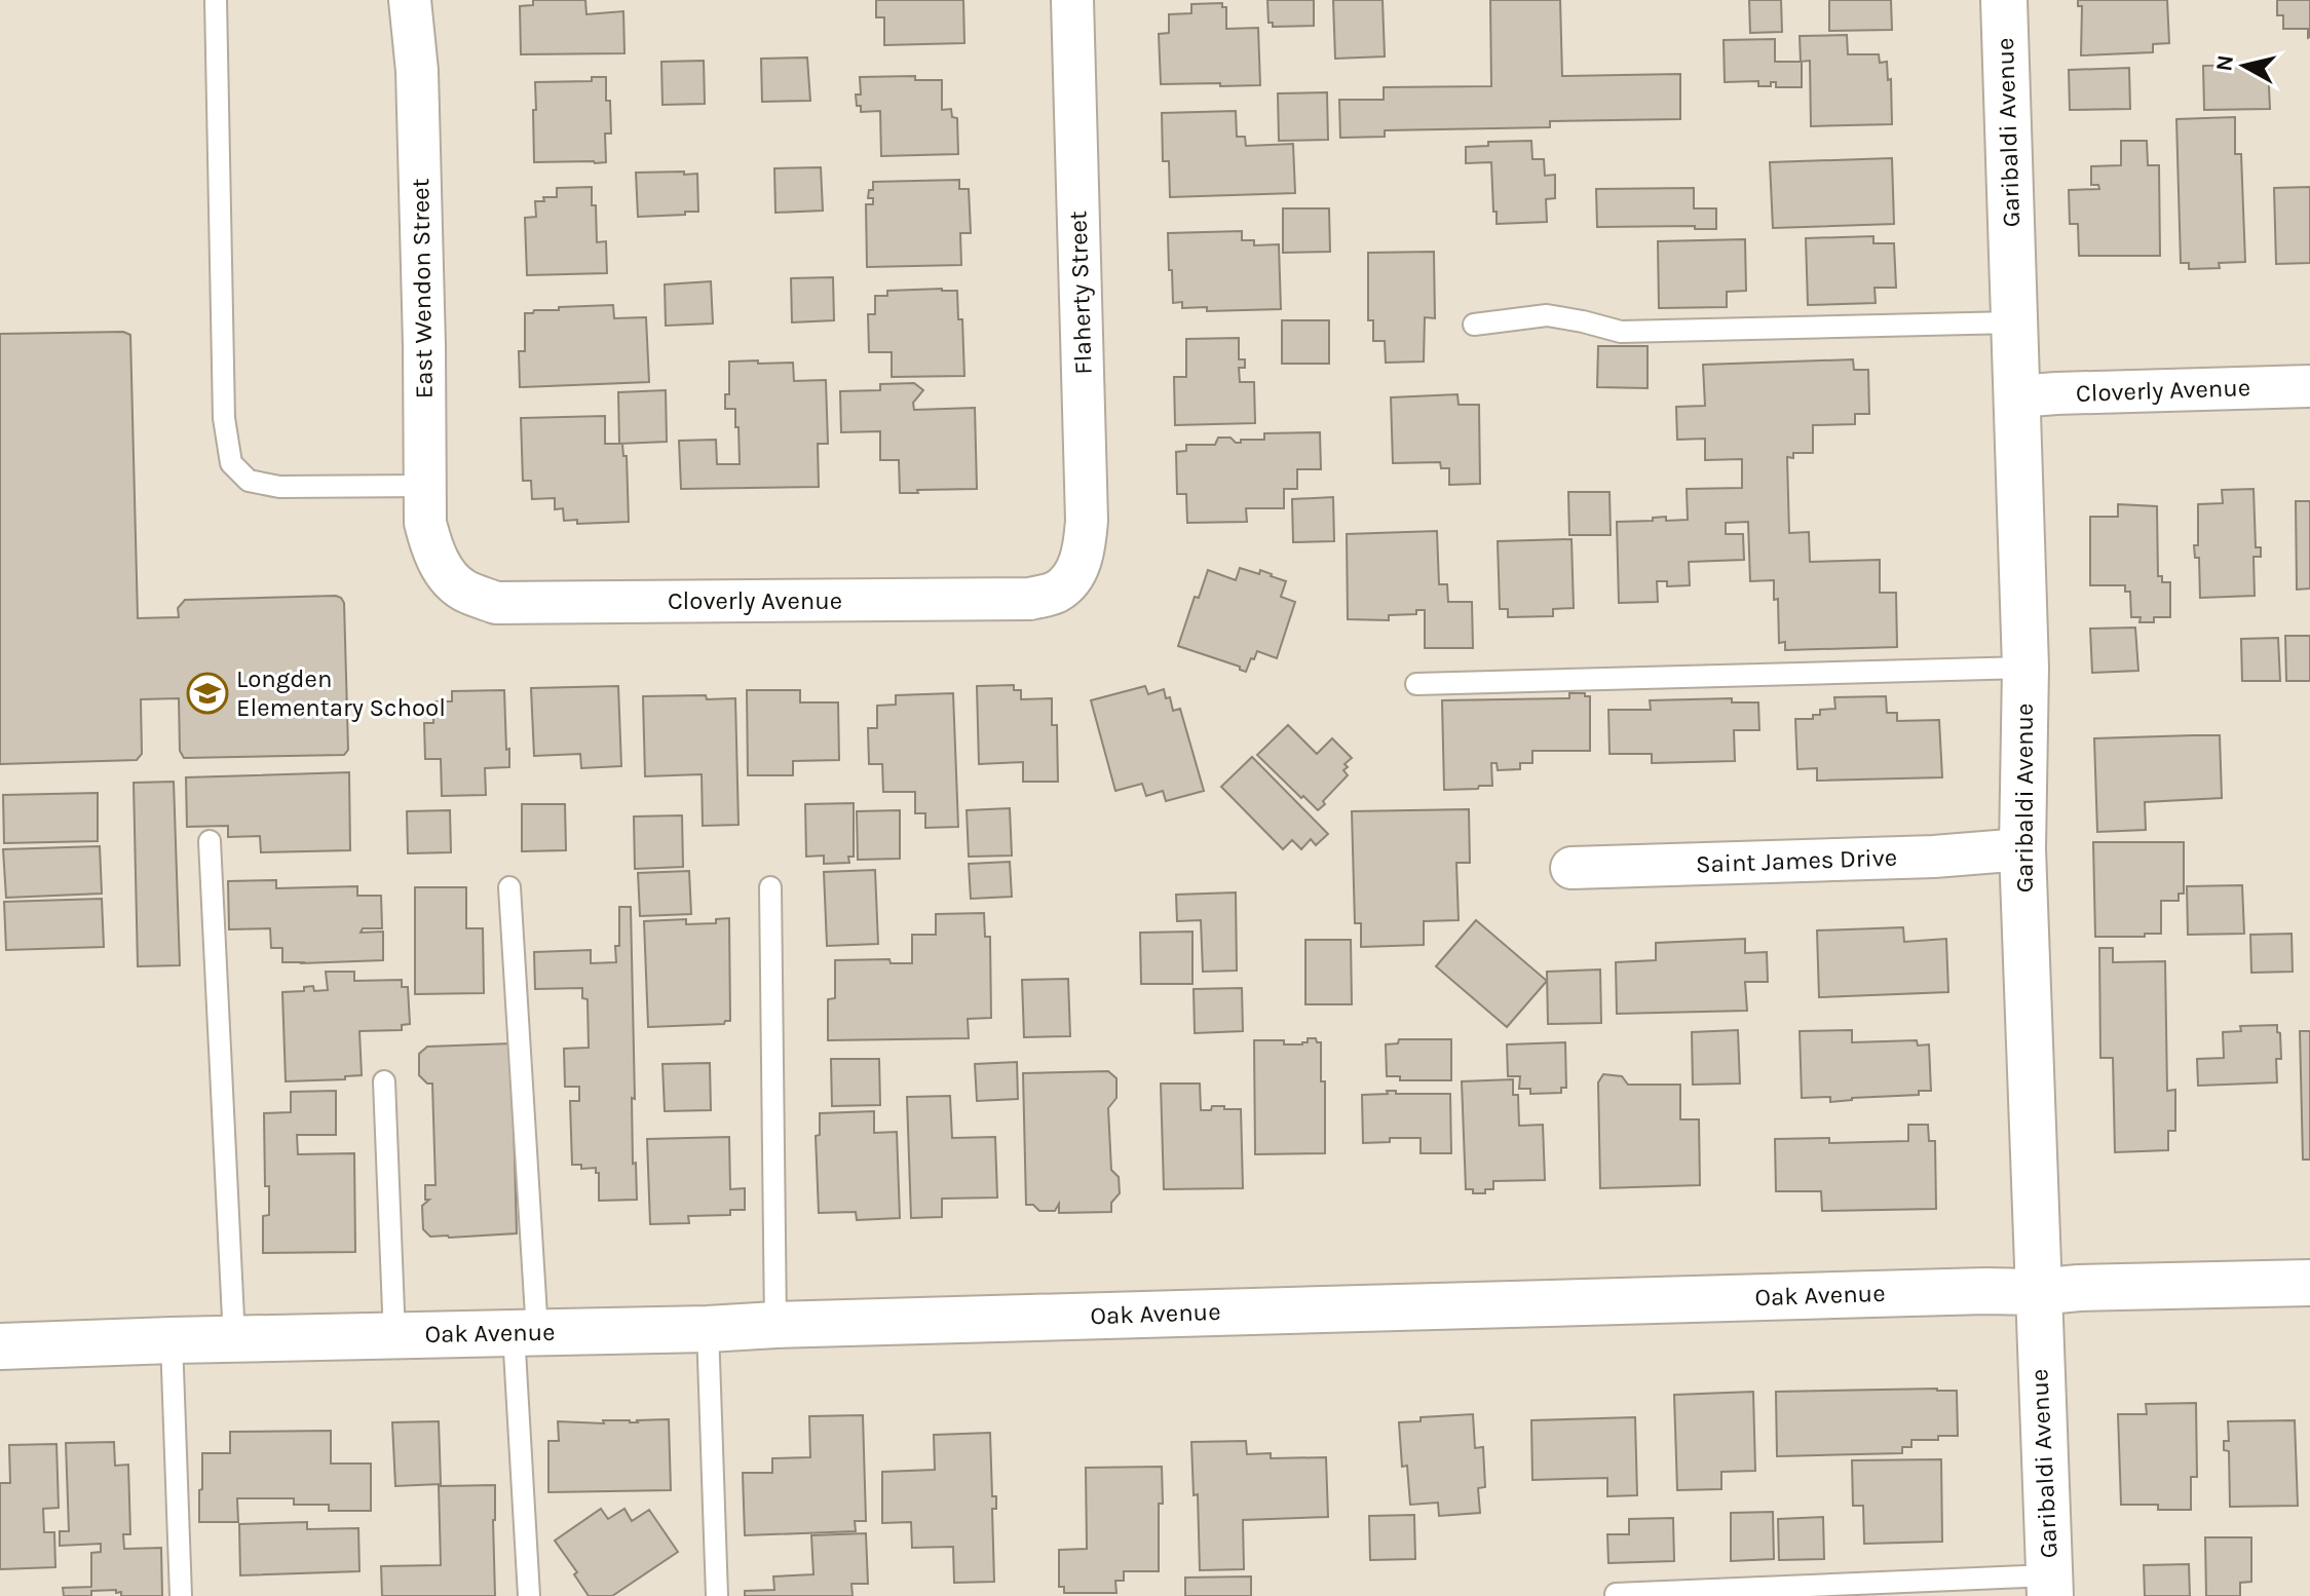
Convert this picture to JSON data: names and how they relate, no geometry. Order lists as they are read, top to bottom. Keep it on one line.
{"streets":{"street":["Garibaldi Avenue","East Wendon Street","Flaherty Street","Cloverly Avenue","Saint James Drive","Oak Avenue"]},"crossings":[["Garibaldi Avenue","Cloverly Avenue"],["Garibaldi Avenue","Saint James Drive"],["Garibaldi Avenue","Oak Avenue"],["East Wendon Street","Cloverly Avenue"],["Flaherty Street","Cloverly Avenue"]],"places":{"school or university":["Longden Elementary School"]},"north":"left"}
